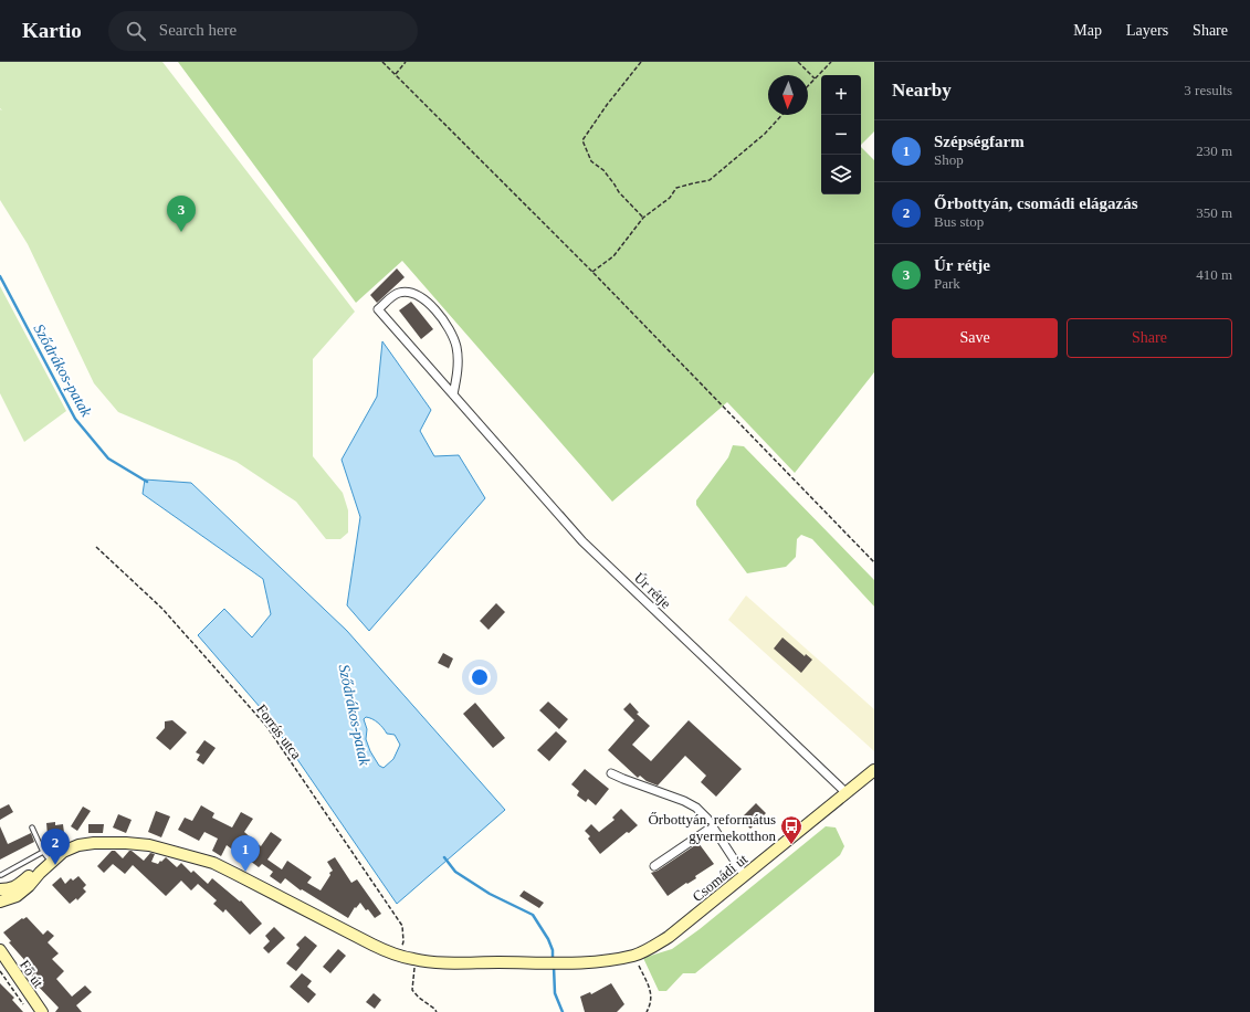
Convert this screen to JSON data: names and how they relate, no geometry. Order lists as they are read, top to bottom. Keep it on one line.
{"streets":{"main road":["Csomádi út","Fő út"],"street":["Úr rétje"],"path":["Forrás utca"]},"crossings":[["Úr rétje","Csomádi út"],["Forrás utca","Csomádi út"]],"water":["Sződrákos-patak"],"places":{"bus stop":["Őrbottyán, református gyermekotthon"]},"north":"bottom","page":{"header":"Kartio","search":"Search here","nav":["Map","Layers","Share"],"heading":["Nearby","3 results"],"map_buttons":["+","−"],"list":[{"mark":"1","name":"Szépségfarm","note":"Shop","value":"230 m"},{"mark":"2","name":"Őrbottyán, csomádi elágazás","note":"Bus stop","value":"350 m"},{"mark":"3","name":"Úr rétje","note":"Park","value":"410 m"}],"pins":["3","2","1"],"buttons":["Save","Share"]}}
